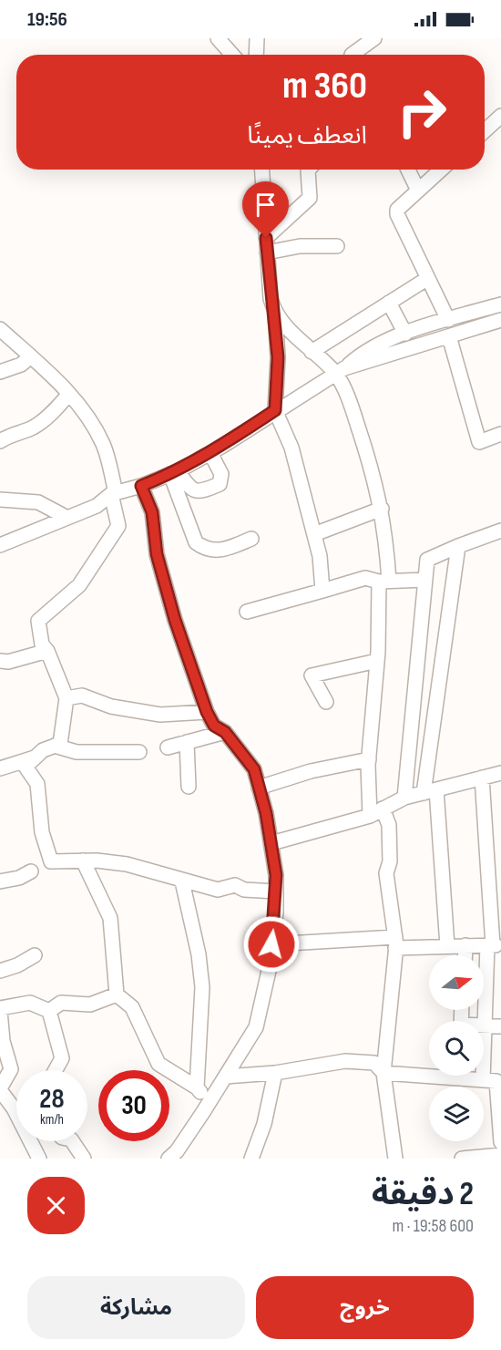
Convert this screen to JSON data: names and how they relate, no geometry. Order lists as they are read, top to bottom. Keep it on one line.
{"north":"right","page":{"status":"19:56","turn":["360 m","انعطف يمينًا"],"speed":"28 km/h","limit":"30","heading":["2 دقيقة","600 m · 19:58"],"buttons":["خروج","مشاركة"]}}
